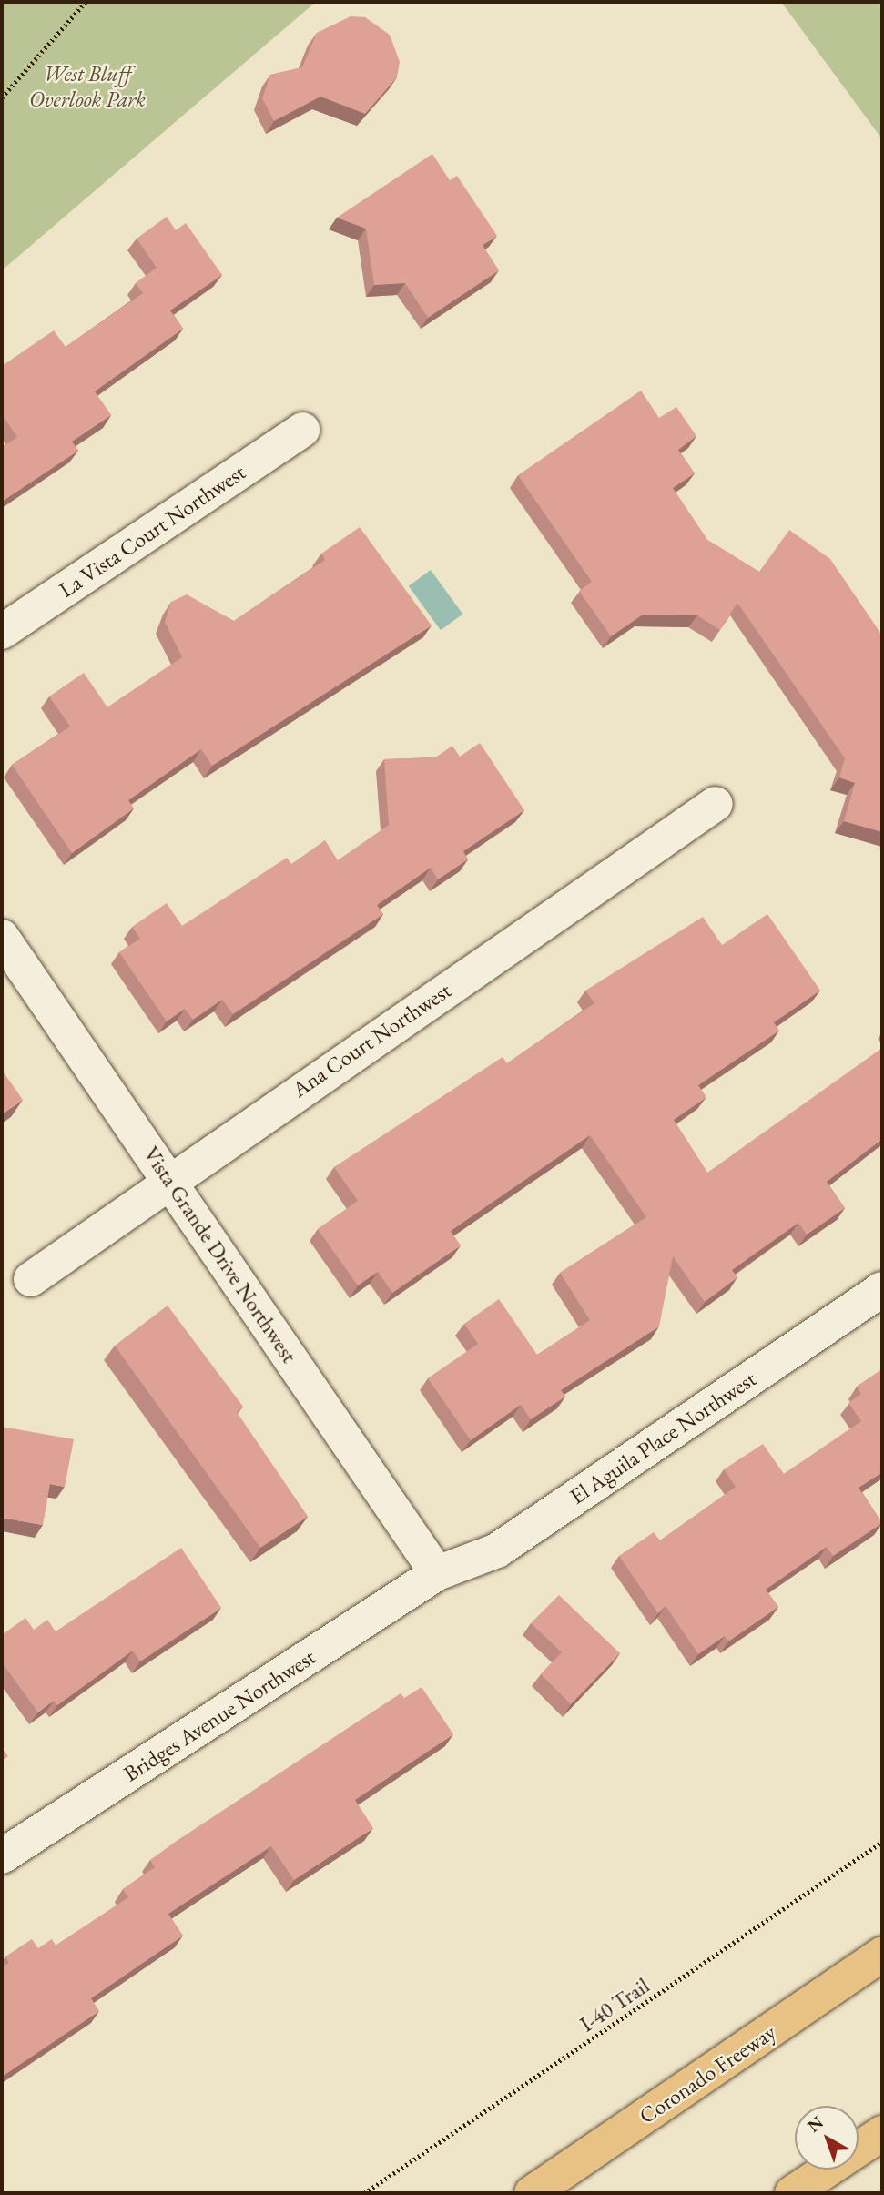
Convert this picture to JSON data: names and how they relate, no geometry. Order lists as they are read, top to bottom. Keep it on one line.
{"streets":{"highway":["Coronado Freeway"],"street":["La Vista Court Northwest","Ana Court Northwest","Vista Grande Drive Northwest","El Aguila Place Northwest","Bridges Avenue Northwest"],"path":["I-40 Trail"]},"crossings":[["Ana Court Northwest","Vista Grande Drive Northwest"],["Vista Grande Drive Northwest","El Aguila Place Northwest"],["Vista Grande Drive Northwest","Bridges Avenue Northwest"],["El Aguila Place Northwest","Bridges Avenue Northwest"]],"parks":["West Bluff Overlook Park"],"north":"top left"}
